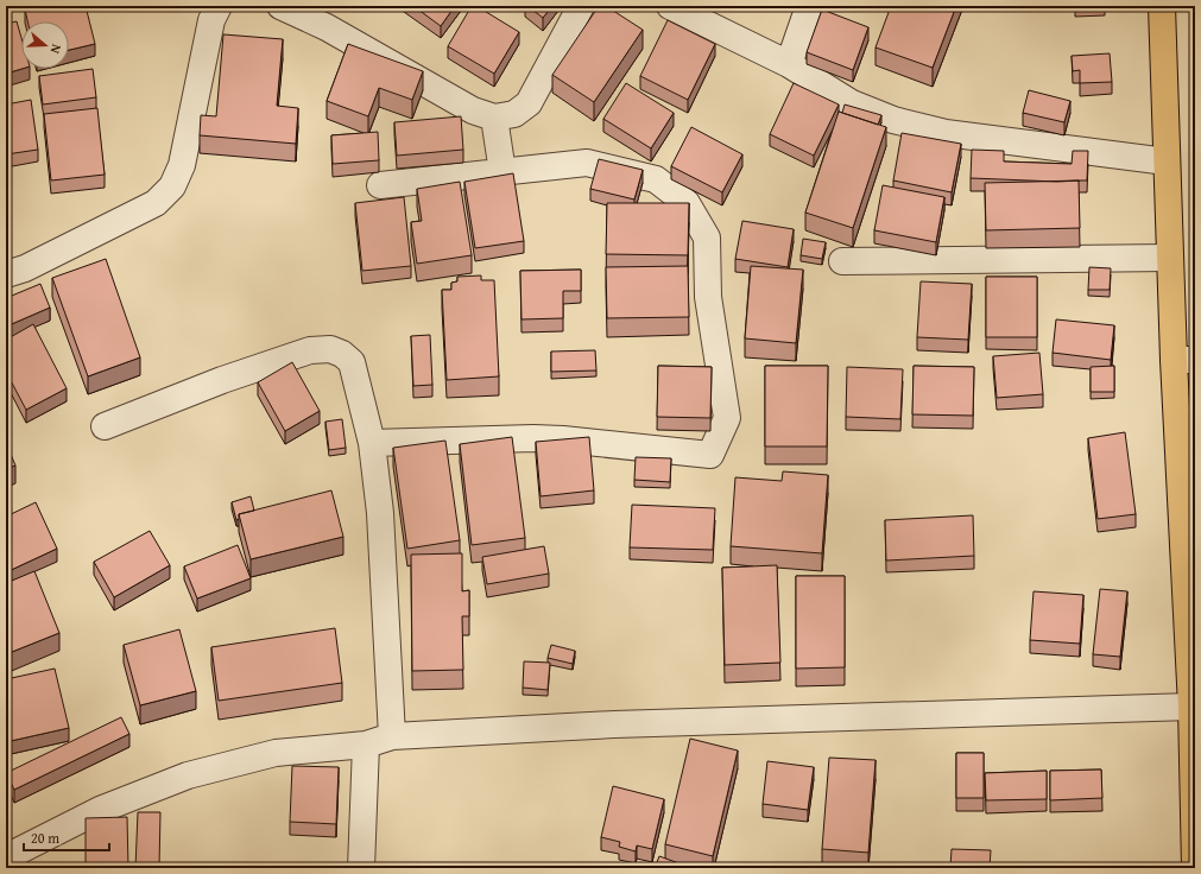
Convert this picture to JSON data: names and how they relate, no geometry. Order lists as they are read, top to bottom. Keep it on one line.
{"scale_bar":"20 m","north":"right"}
